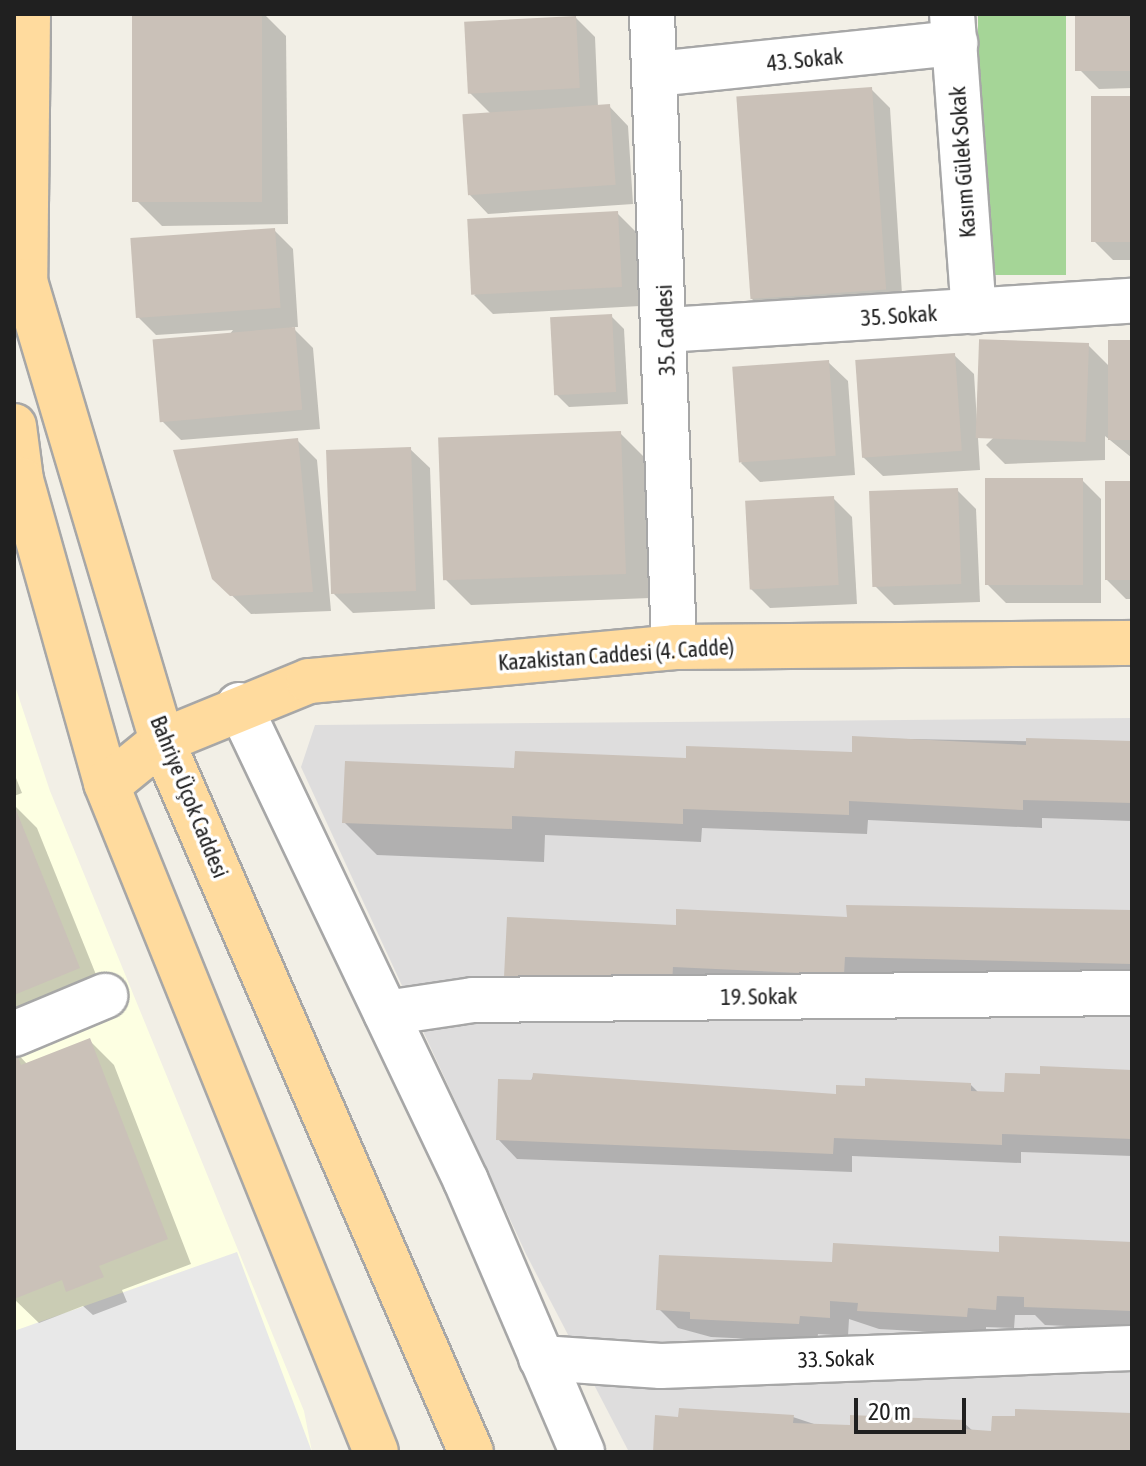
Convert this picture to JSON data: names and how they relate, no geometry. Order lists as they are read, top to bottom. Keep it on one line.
{"streets":{"main road":["Kazakistan Caddesi (4. Cadde)","Bahriye Üçok Caddesi"],"street":["43. Sokak","Kasım Gülek Sokak","35. Sokak","35. Caddesi","19. Sokak","33. Sokak"]},"crossings":[["43. Sokak","Kasım Gülek Sokak"],["43. Sokak","35. Caddesi"],["Kasım Gülek Sokak","35. Sokak"],["35. Sokak","35. Caddesi"],["35. Caddesi","Kazakistan Caddesi (4. Cadde)"],["Kazakistan Caddesi (4. Cadde)","Bahriye Üçok Caddesi"]],"scale_bar":"20 m"}
